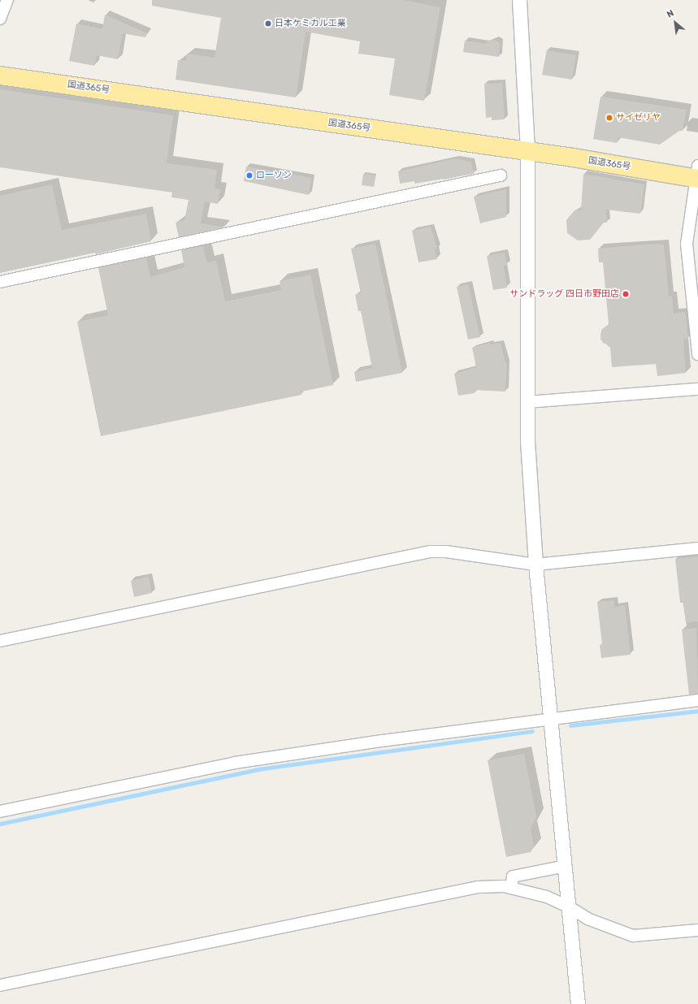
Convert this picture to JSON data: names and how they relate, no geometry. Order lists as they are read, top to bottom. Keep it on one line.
{"streets":{"highway":["国道365号"]},"places":["日本ケミカル工業","サイゼリヤ","ローソン","サンドラッグ 四日市野田店"],"north":"top left"}
